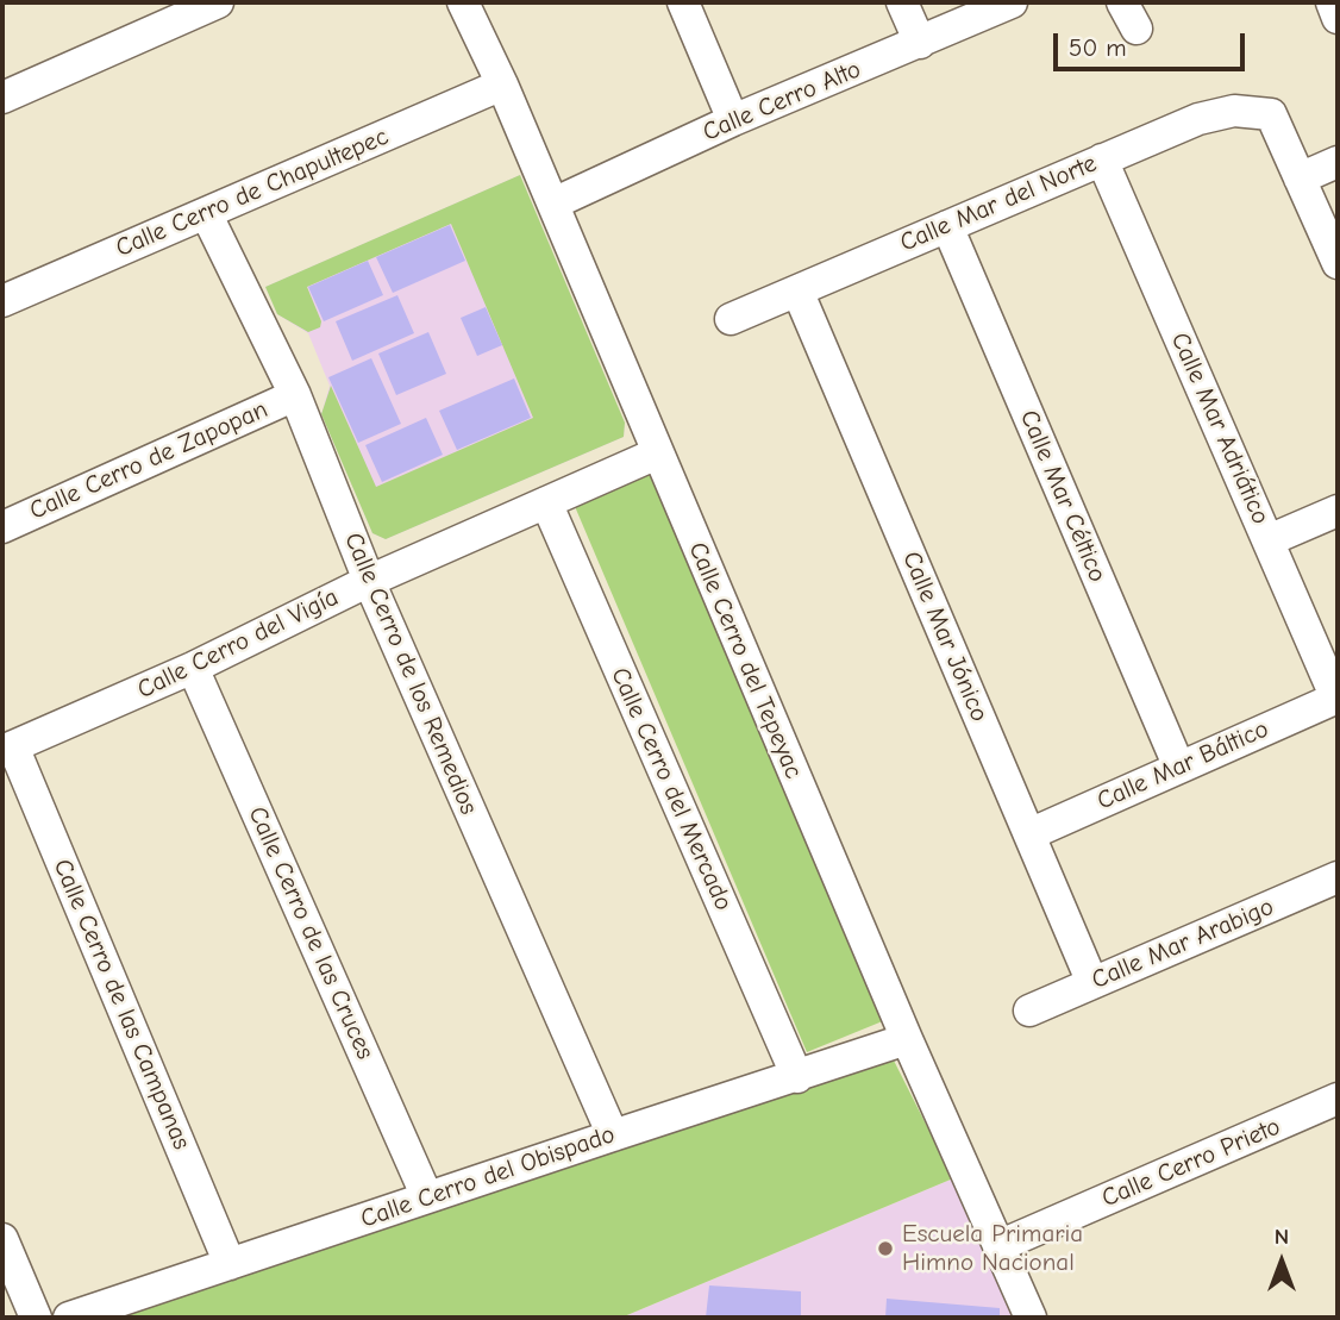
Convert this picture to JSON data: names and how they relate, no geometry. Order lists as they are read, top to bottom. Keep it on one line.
{"streets":{"street":["Calle Cerro Alto","Calle Cerro de Chapultepec","Calle Mar del Norte","Calle Mar Adriático","Calle Cerro de Zapopan","Calle Mar Céltico","Calle Mar Jónico","Calle Cerro del Vigía","Calle Cerro del Tepeyac","Calle Cerro de los Remedios","Calle Mar Báltico","Calle Cerro del Mercado","Calle Cerro de las Cruces","Calle Mar Arabigo","Calle Cerro de las Campanas","Calle Cerro Prieto","Calle Cerro del Obispado"]},"crossings":[["Calle Cerro Alto","Calle Cerro del Tepeyac"],["Calle Cerro de Chapultepec","Calle Cerro del Tepeyac"],["Calle Cerro de Chapultepec","Calle Cerro de los Remedios"],["Calle Mar del Norte","Calle Mar Adriático"],["Calle Mar del Norte","Calle Mar Céltico"],["Calle Mar del Norte","Calle Mar Jónico"],["Calle Mar Adriático","Calle Mar Báltico"],["Calle Cerro de Zapopan","Calle Cerro de los Remedios"],["Calle Mar Céltico","Calle Mar Báltico"],["Calle Mar Jónico","Calle Mar Báltico"],["Calle Mar Jónico","Calle Mar Arabigo"],["Calle Cerro del Vigía","Calle Cerro del Tepeyac"],["Calle Cerro del Vigía","Calle Cerro de los Remedios"],["Calle Cerro del Vigía","Calle Cerro del Mercado"],["Calle Cerro del Vigía","Calle Cerro de las Cruces"],["Calle Cerro del Vigía","Calle Cerro de las Campanas"],["Calle Cerro del Tepeyac","Calle Cerro Prieto"],["Calle Cerro del Tepeyac","Calle Cerro del Obispado"],["Calle Cerro de los Remedios","Calle Cerro del Obispado"],["Calle Cerro del Mercado","Calle Cerro del Obispado"],["Calle Cerro de las Cruces","Calle Cerro del Obispado"],["Calle Cerro de las Campanas","Calle Cerro del Obispado"]],"places":["Escuela Primaria Himno Nacional"],"scale_bar":"50 m","north":"top"}
